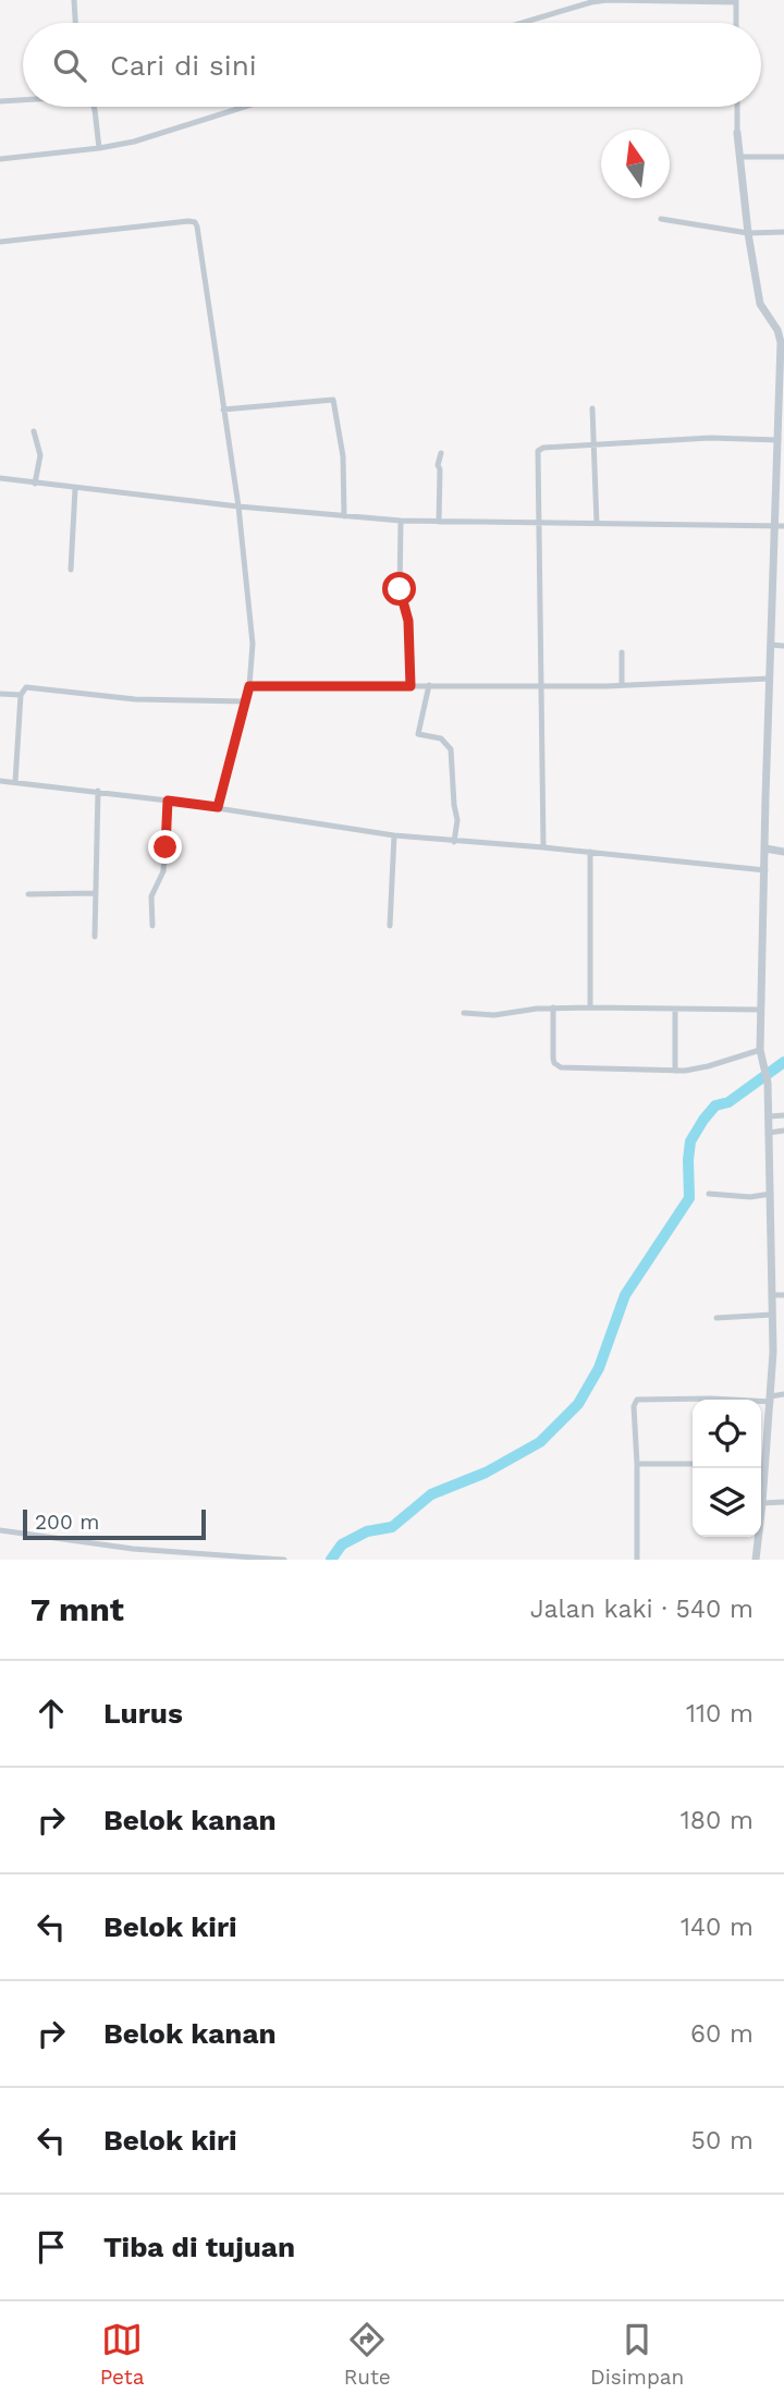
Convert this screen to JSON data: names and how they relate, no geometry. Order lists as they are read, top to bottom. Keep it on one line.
{"scale_bar":"200 m","north":"top","page":{"search":"Cari di sini","scale":"200 m","heading":["7 mnt","Jalan kaki · 540 m"],"list":[["Lurus","110 m"],["Belok kanan","180 m"],["Belok kiri","140 m"],["Belok kanan","60 m"],["Belok kiri","50 m"],"Tiba di tujuan"],"nav":["Peta","Rute","Disimpan"]}}
